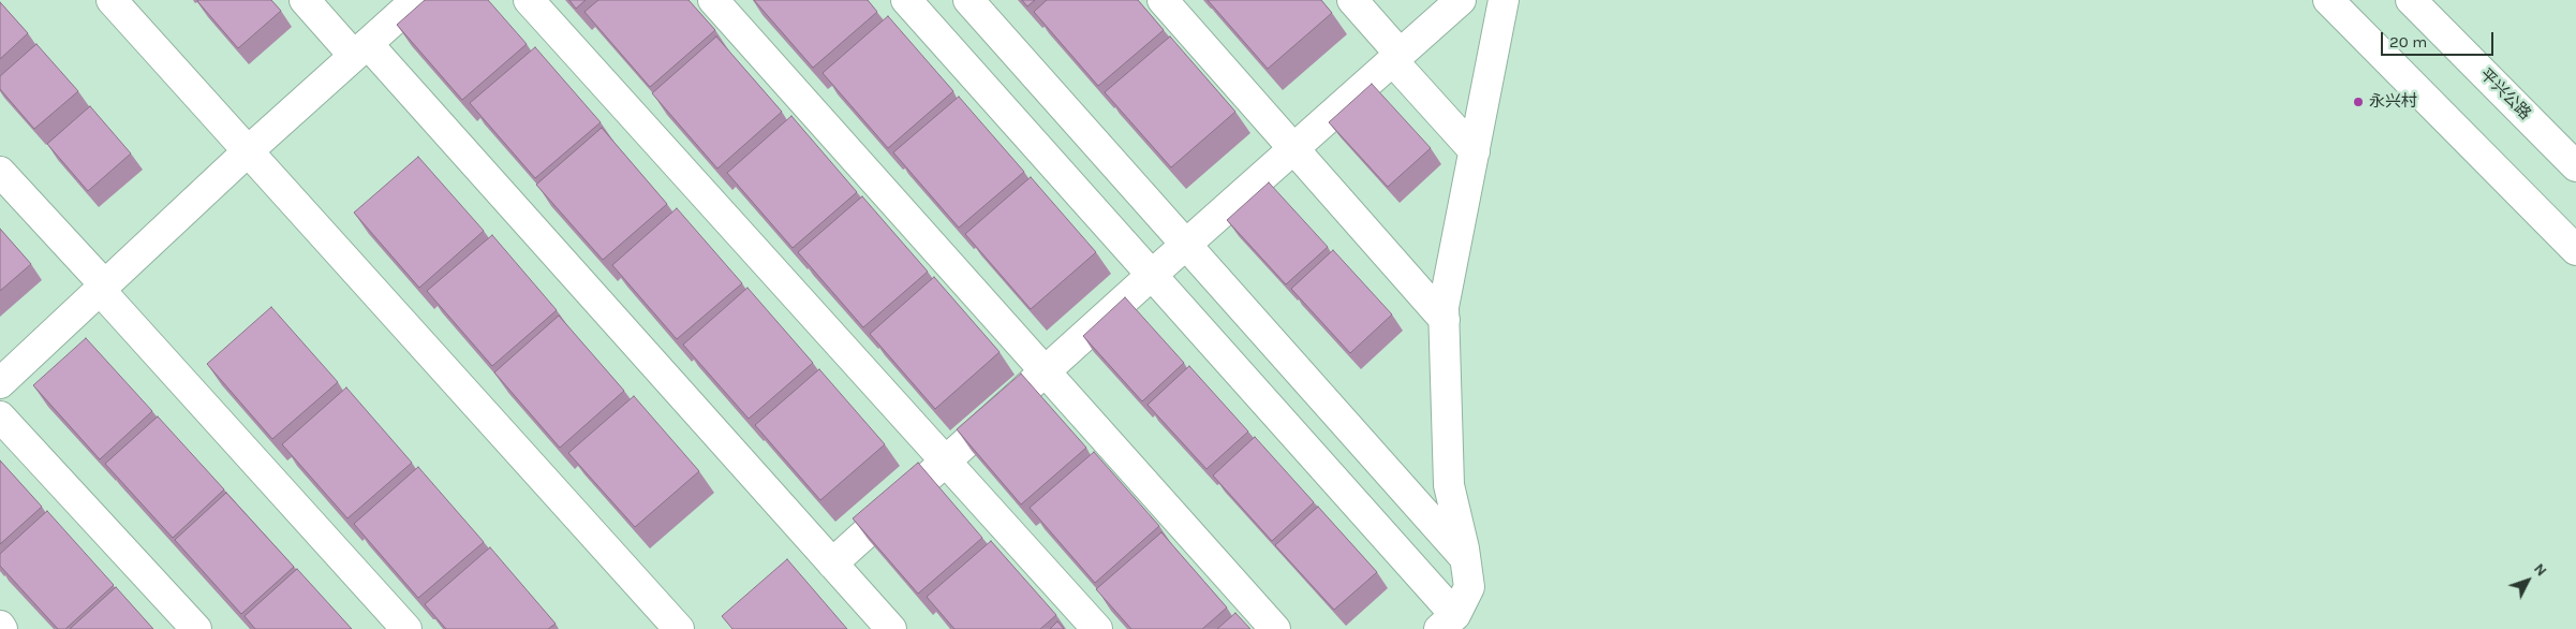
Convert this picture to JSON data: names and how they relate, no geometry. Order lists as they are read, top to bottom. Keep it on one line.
{"streets":{"main road":["平兴公路"]},"places":["永兴村"],"scale_bar":"20 m","north":"top right"}
